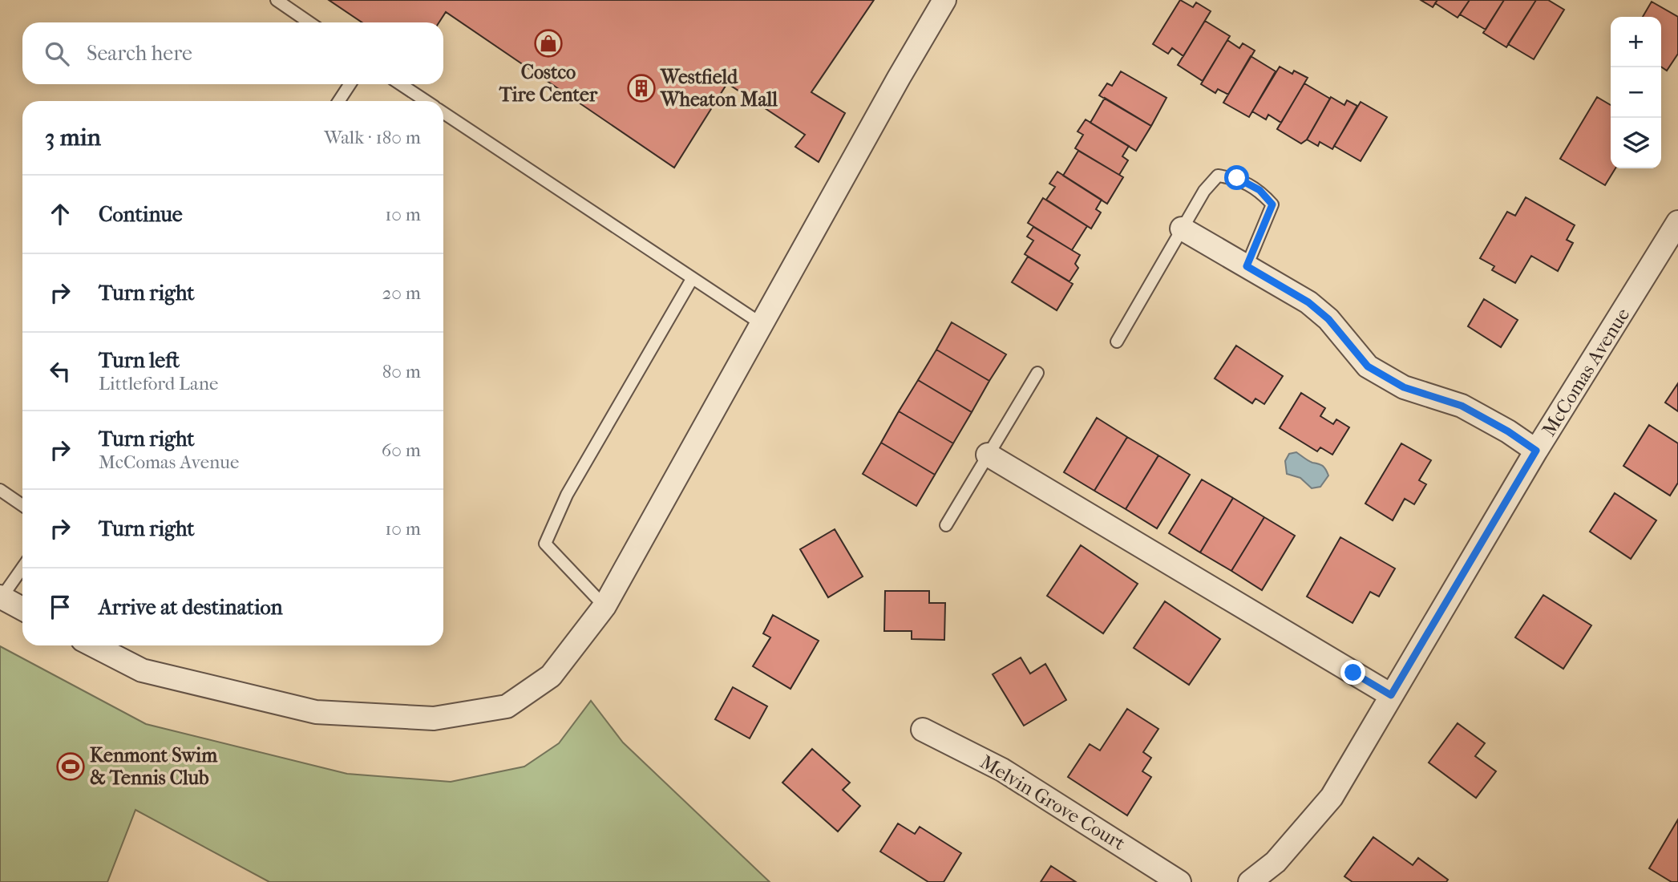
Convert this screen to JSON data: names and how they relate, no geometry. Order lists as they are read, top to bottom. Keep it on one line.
{"streets":{"street":["McComas Avenue","Melvin Grove Court"]},"places":{"shop":["Costco Tire Center"],"building":["Westfield Wheaton Mall"],"sports":["Kenmont Swim & Tennis Club"]},"page":{"map_buttons":["+","−"],"search":"Search here","heading":["3 min","Walk · 180 m"],"list":[["Continue","10 m"],["Turn right","20 m"],["Turn left","Littleford Lane","80 m"],["Turn right","McComas Avenue","60 m"],["Turn right","10 m"],"Arrive at destination"]}}
